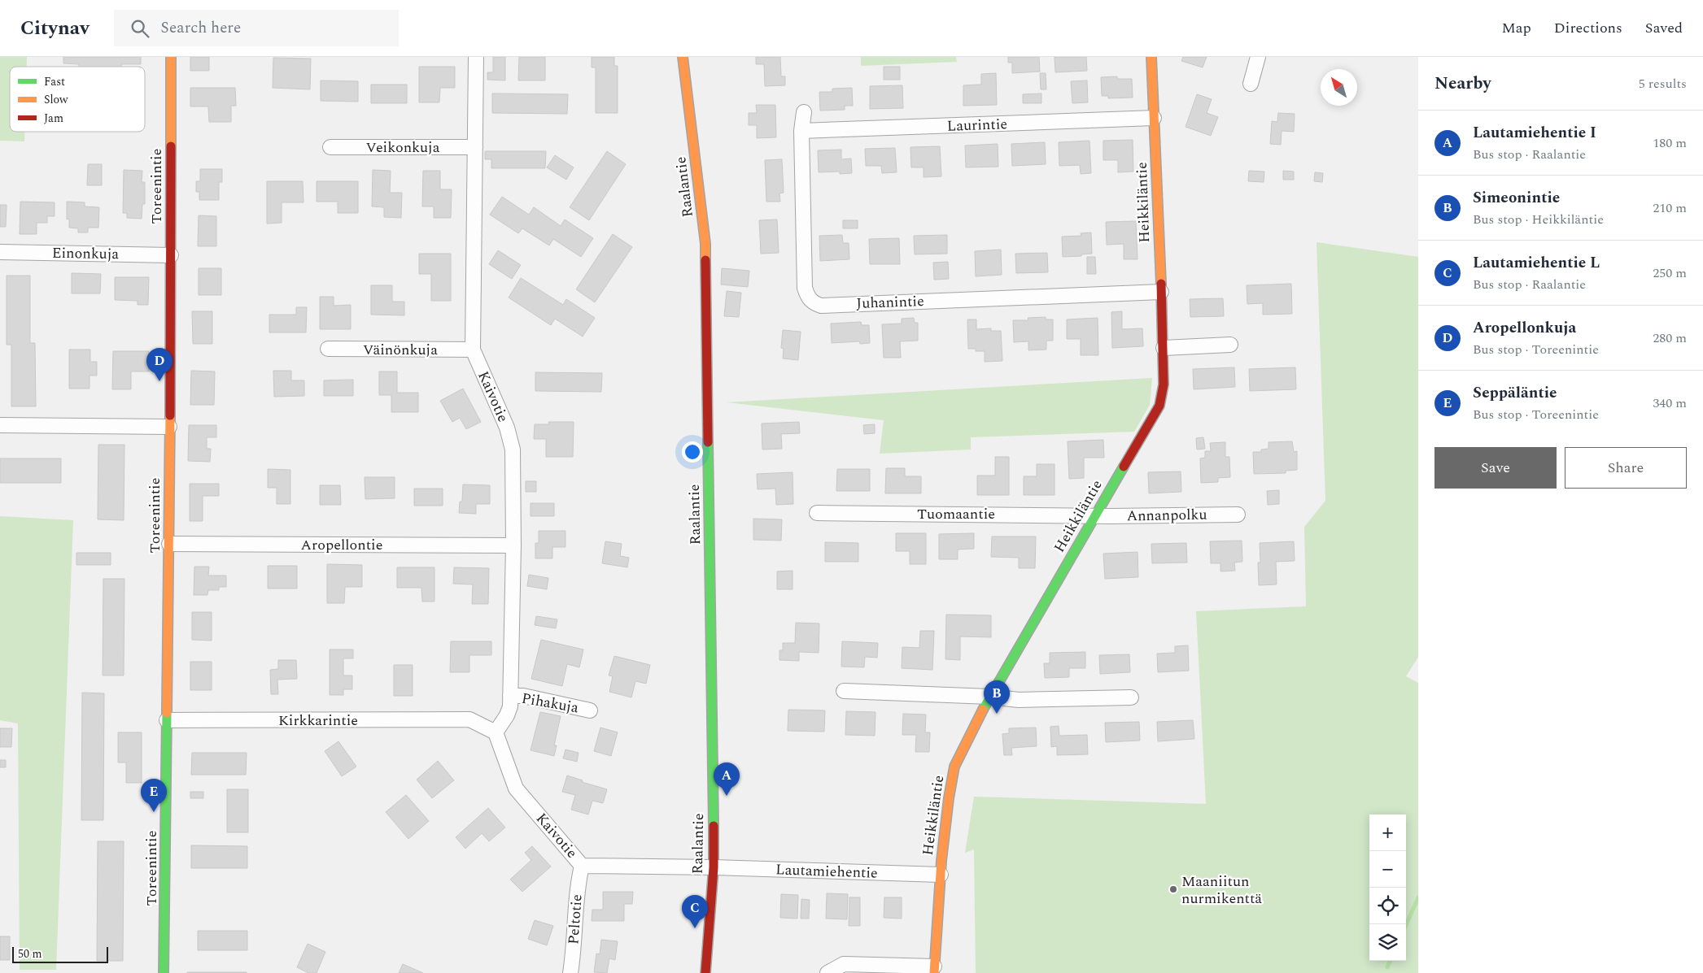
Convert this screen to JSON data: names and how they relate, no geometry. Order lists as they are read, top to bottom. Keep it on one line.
{"streets":{"street":["Laurintie","Veikonkuja","Toreenintie","Raalantie","Heikkiläntie","Einonkuja","Juhanintie","Väinönkuja","Kaivotie","Tuomaantie","Annanpolku","Aropellontie","Pihakuja","Kirkkarintie","Lautamiehentie","Peltotie"]},"crossings":[["Laurintie","Heikkiläntie"],["Laurintie","Juhanintie"],["Veikonkuja","Kaivotie"],["Toreenintie","Einonkuja"],["Toreenintie","Aropellontie"],["Toreenintie","Kirkkarintie"],["Raalantie","Kaivotie"],["Raalantie","Lautamiehentie"],["Heikkiläntie","Juhanintie"],["Heikkiläntie","Tuomaantie"],["Heikkiläntie","Annanpolku"],["Heikkiläntie","Lautamiehentie"],["Väinönkuja","Kaivotie"],["Kaivotie","Aropellontie"],["Kaivotie","Pihakuja"],["Kaivotie","Kirkkarintie"],["Kaivotie","Lautamiehentie"],["Kaivotie","Peltotie"],["Tuomaantie","Annanpolku"]],"places":["Maaniitun nurmikenttä"],"legend":["Fast","Slow","Jam"],"scale_bar":"50 m","north":"top left","page":{"header":"Citynav","search":"Search here","nav":["Map","Directions","Saved"],"heading":["Nearby","5 results"],"list":[{"mark":"A","name":"Lautamiehentie I","note":"Bus stop · Raalantie","value":"180 m"},{"mark":"B","name":"Simeonintie","note":"Bus stop · Heikkiläntie","value":"210 m"},{"mark":"C","name":"Lautamiehentie L","note":"Bus stop · Raalantie","value":"250 m"},{"mark":"D","name":"Aropellonkuja","note":"Bus stop · Toreenintie","value":"280 m"},{"mark":"E","name":"Seppäläntie","note":"Bus stop · Toreenintie","value":"340 m"}],"pins":["D","B","A","E","C"],"buttons":["Save","Share"],"map_buttons":["+","−"],"scale":"50 m"}}
